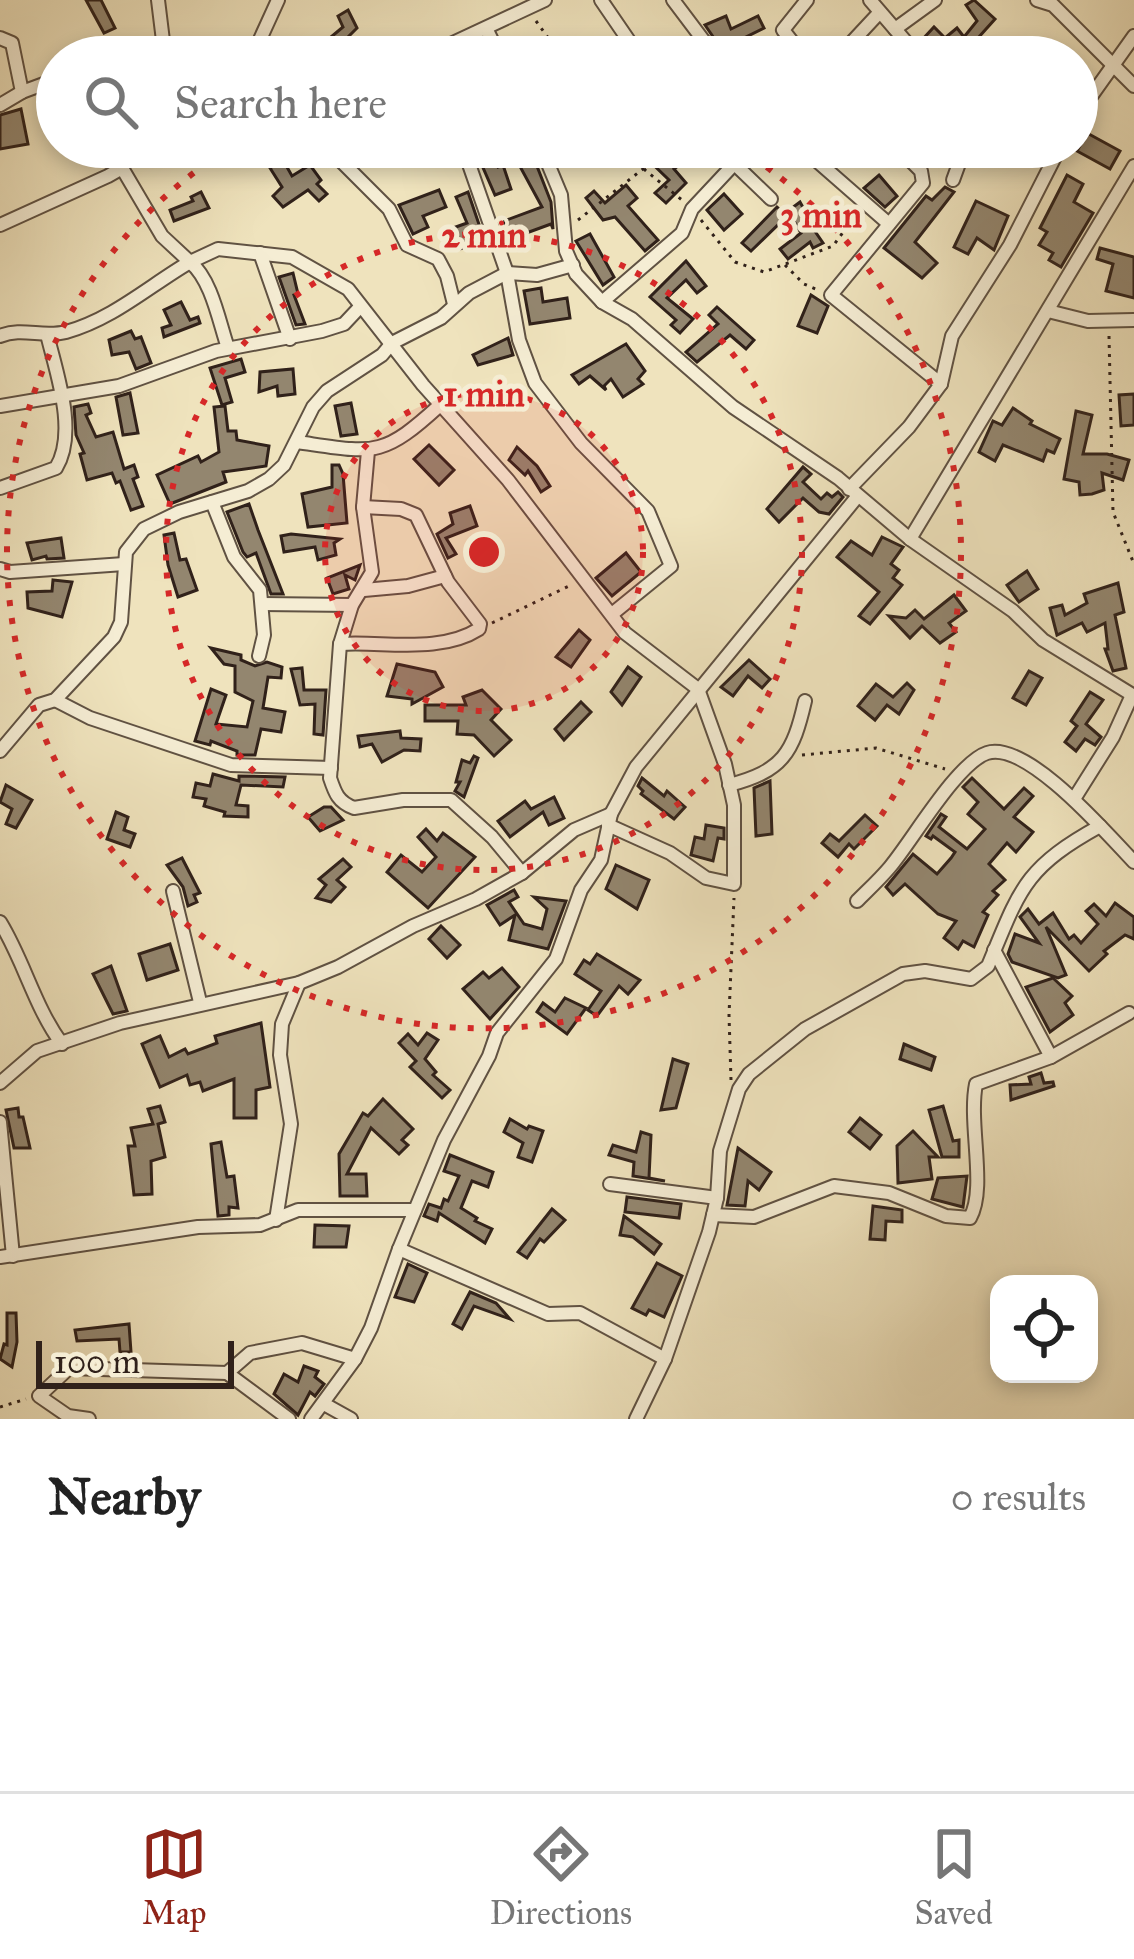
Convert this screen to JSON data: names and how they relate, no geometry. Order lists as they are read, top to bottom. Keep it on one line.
{"scale_bar":"100 m","page":{"search":"Search here","scale":"100 m","heading":["Nearby","0 results"],"nav":["Map","Directions","Saved"]},"rings":["3 min","2 min","1 min"]}
